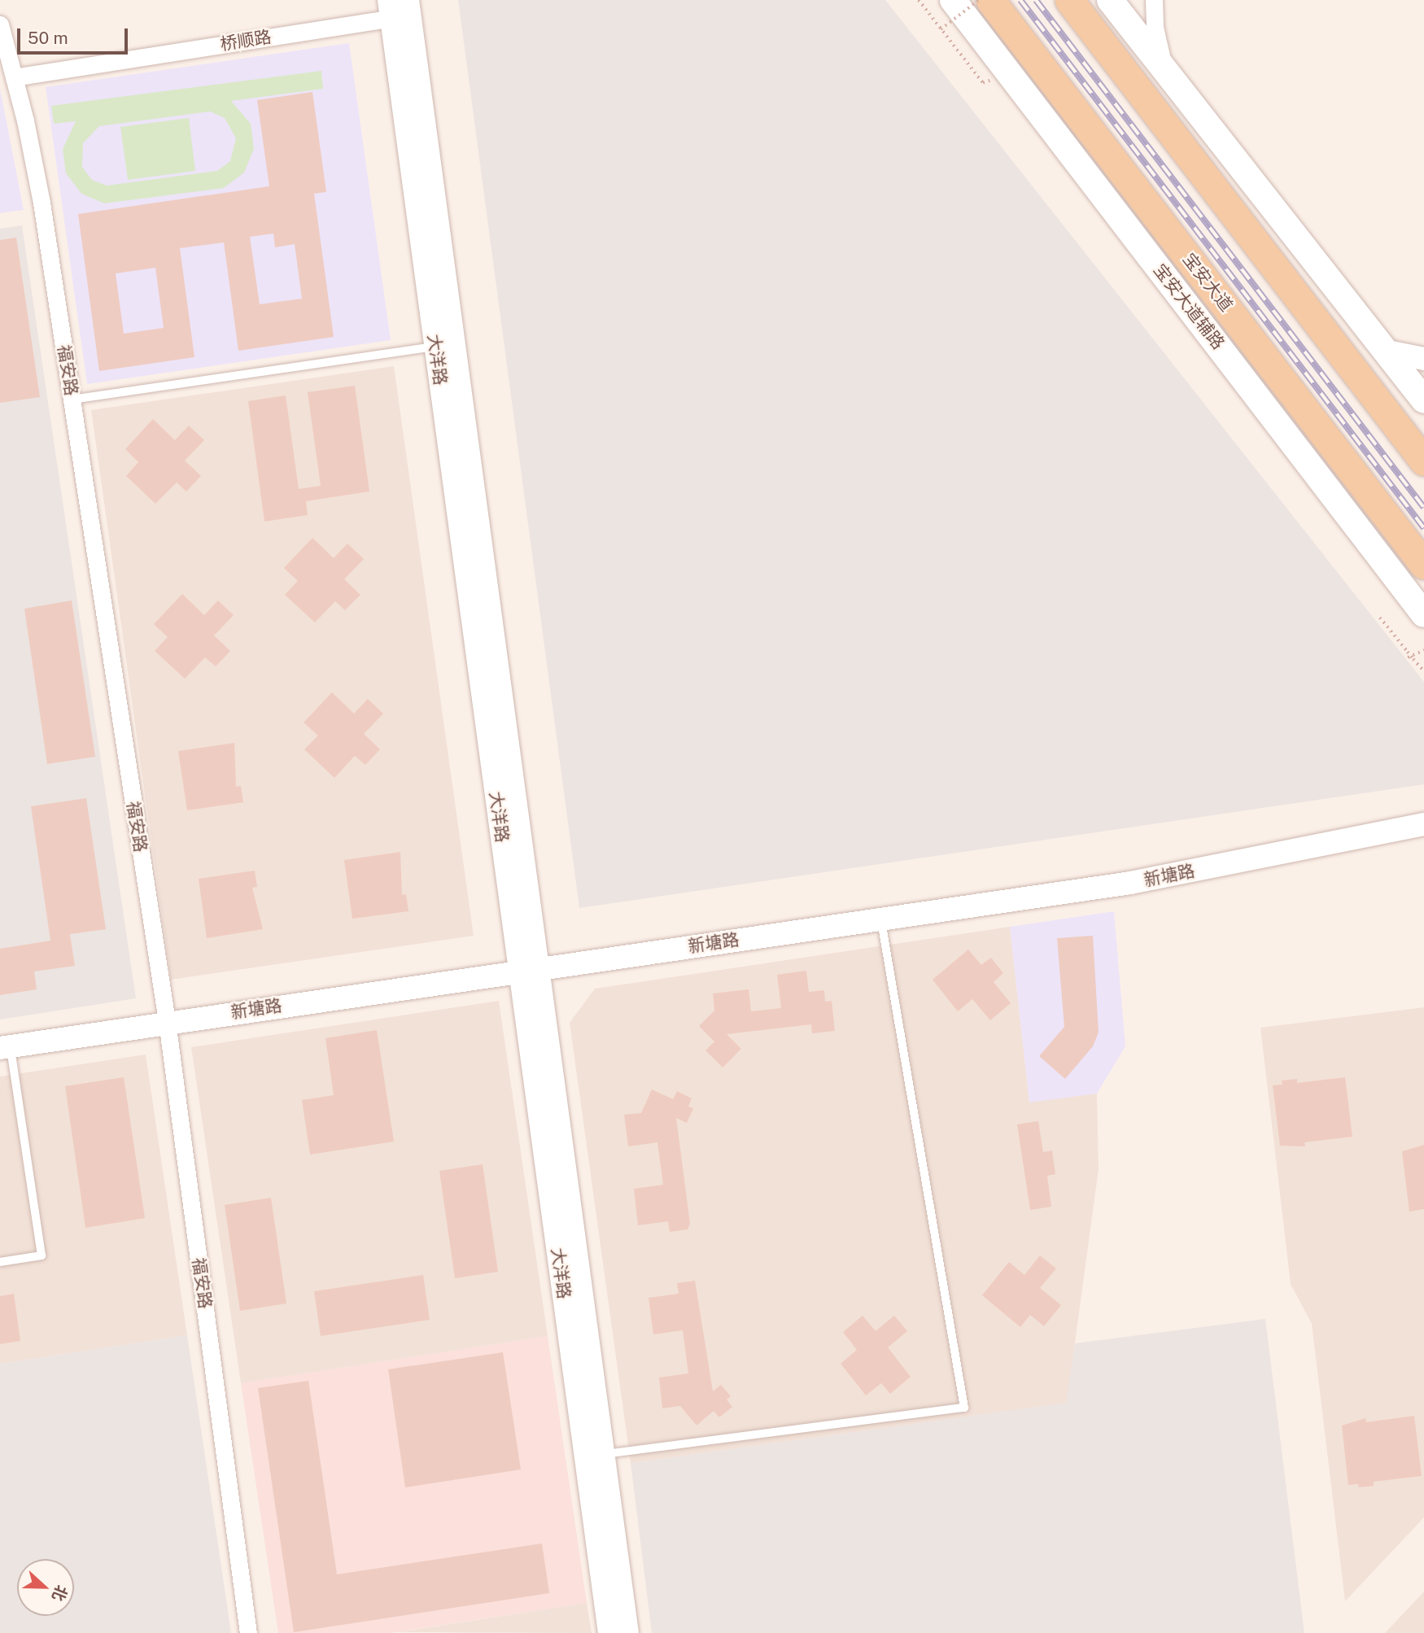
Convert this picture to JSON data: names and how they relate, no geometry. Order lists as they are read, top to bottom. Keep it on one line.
{"streets":{"main road":["宝安大道","宝安大道辅路"],"street":["桥顺路","大洋路","福安路","新塘路"]},"crossings":[["桥顺路","大洋路"],["桥顺路","福安路"],["大洋路","新塘路"],["福安路","新塘路"]],"scale_bar":"50 m","north":"right"}
